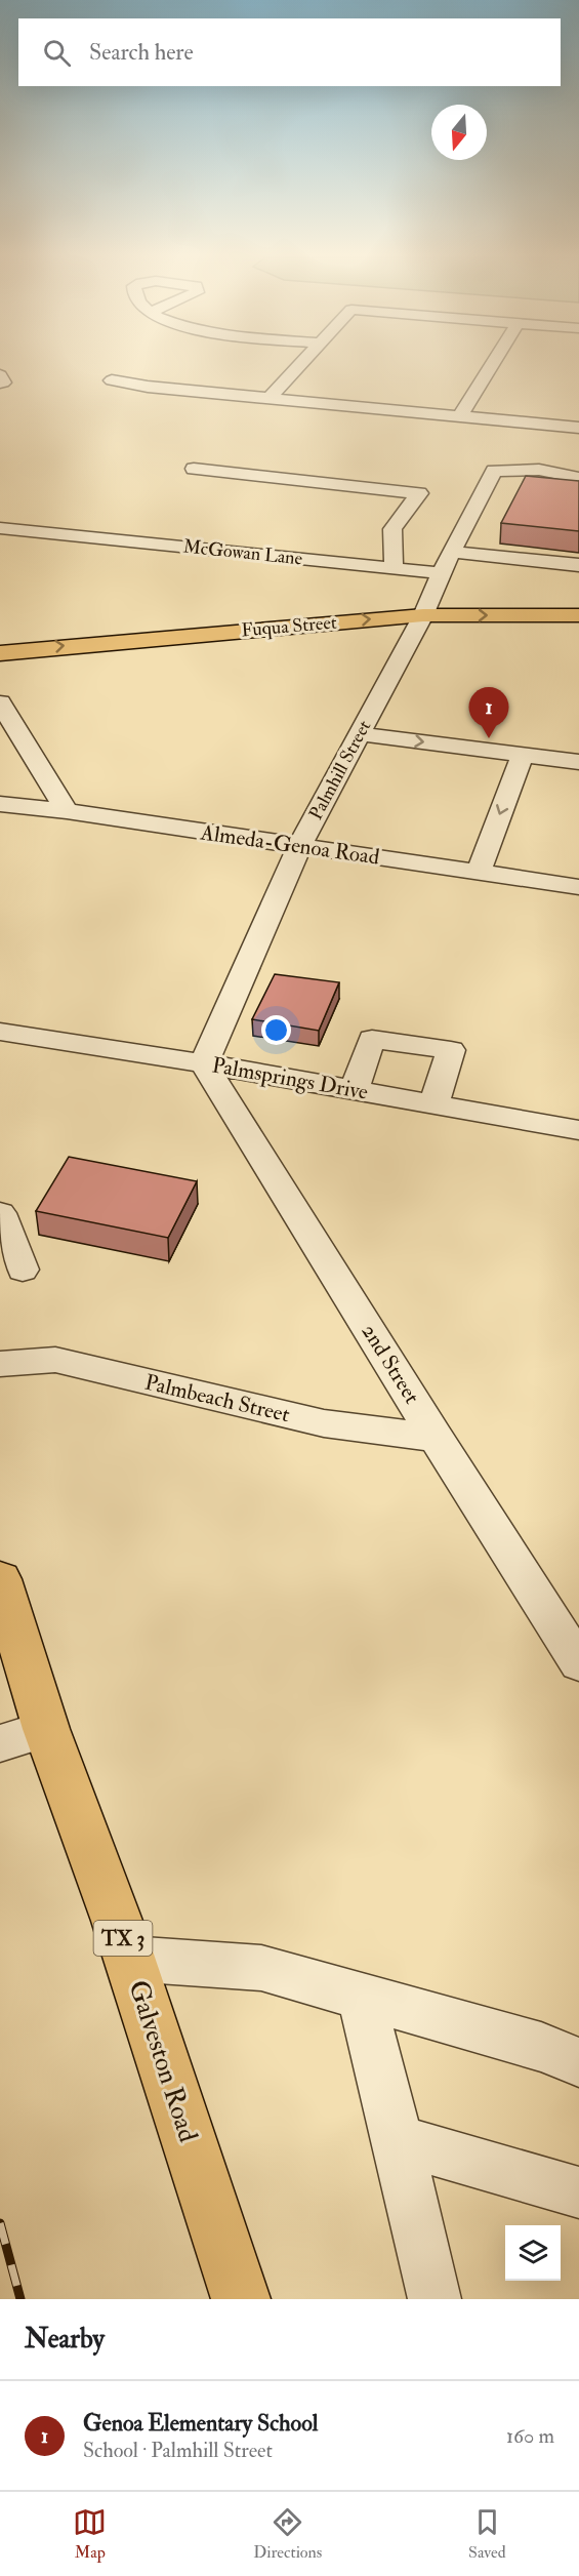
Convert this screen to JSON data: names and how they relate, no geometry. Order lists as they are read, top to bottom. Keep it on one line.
{"streets":{"main road":["Fuqua Street","TX 3","Galveston Road"],"street":["McGowan Lane","Palmhill Street","Almeda-Genoa Road","Palmsprings Drive","2nd Street","Palmbeach Street"]},"crossings":[["Fuqua Street","Palmhill Street"],["Palmhill Street","Almeda-Genoa Road"],["Palmhill Street","Palmsprings Drive"],["Palmhill Street","2nd Street"],["Palmsprings Drive","2nd Street"],["2nd Street","Palmbeach Street"]],"one_way":["Fuqua Street"],"north":"bottom","page":{"search":"Search here","pins":"1","heading":"Nearby","list":[{"mark":"1","name":"Genoa Elementary School","note":"School · Palmhill Street","value":"160 m"}],"nav":["Map","Directions","Saved"]}}
